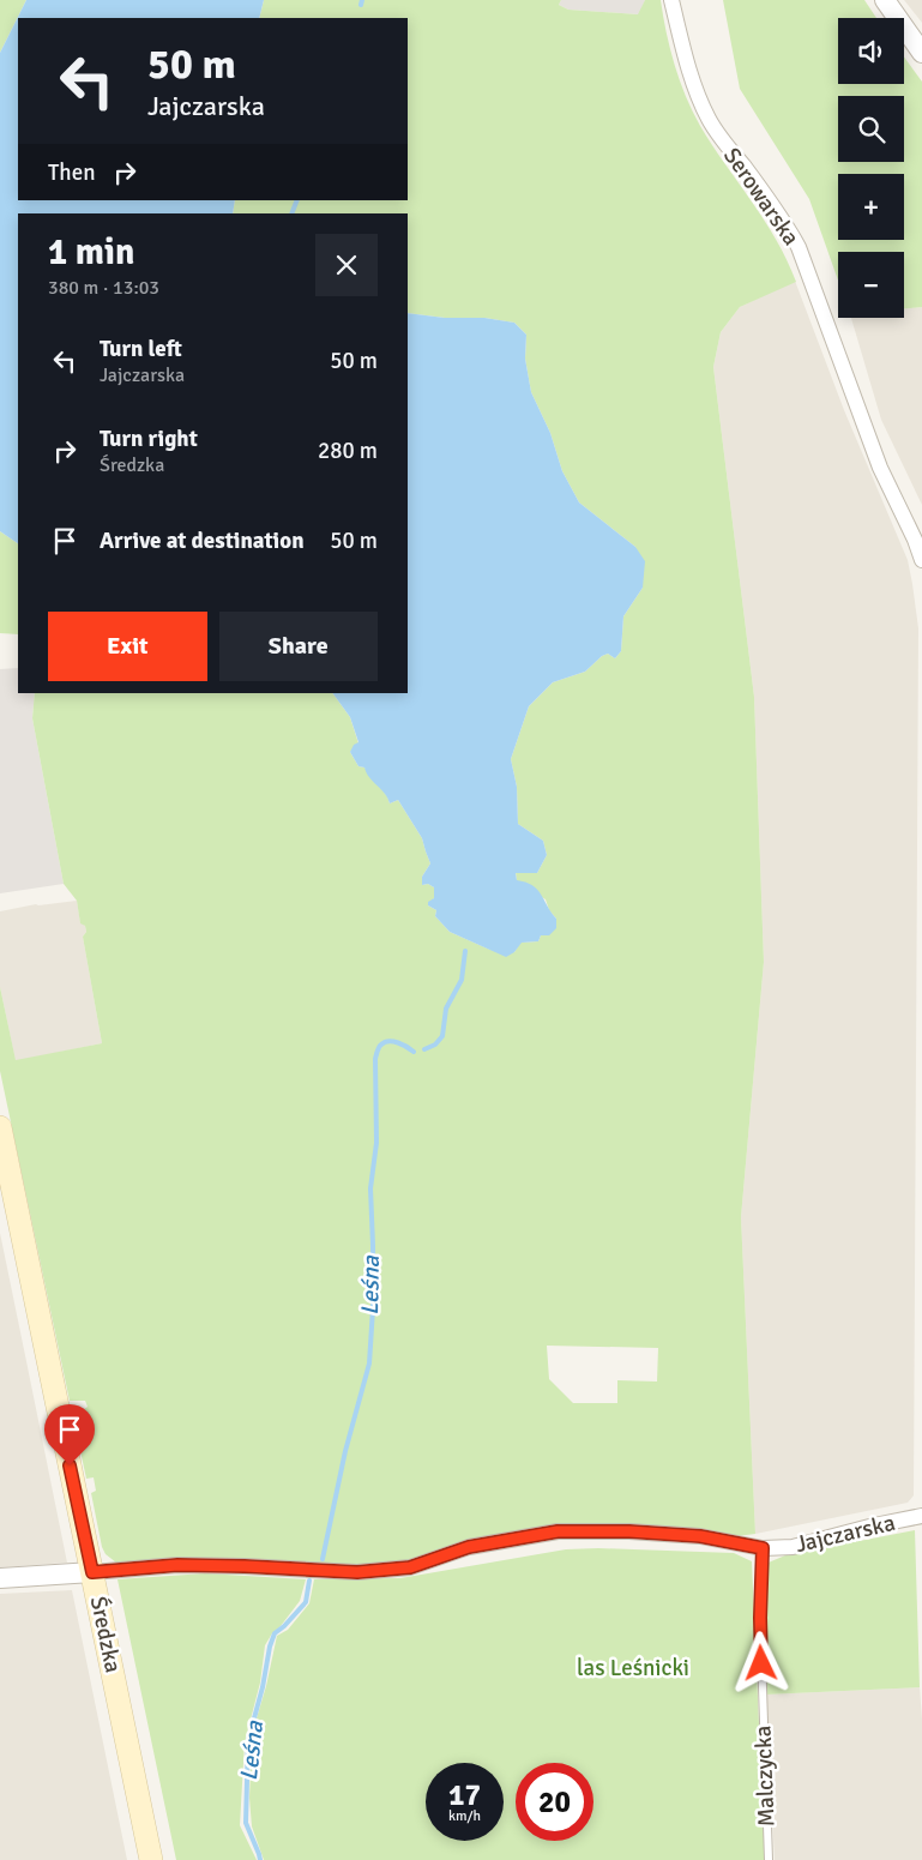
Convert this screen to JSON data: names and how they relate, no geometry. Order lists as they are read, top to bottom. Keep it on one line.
{"streets":{"main road":["Średzka"],"street":["Serowarska","Jajczarska"],"lane":["Malczycka"]},"crossings":[["Jajczarska","Średzka"],["Jajczarska","Malczycka"]],"water":["Leśna"],"parks":["las Leśnicki"],"page":{"map_buttons":["+","−"],"turn":["50 m","Jajczarska"],"then":"Then","heading":["1 min","380 m · 13:03"],"list":[{"name":"Turn left","note":"Jajczarska","value":"50 m"},{"name":"Turn right","note":"Średzka","value":"280 m"},{"name":"Arrive at destination","value":"50 m"}],"buttons":["Exit","Share"],"speed":"17 km/h","limit":"20"}}
